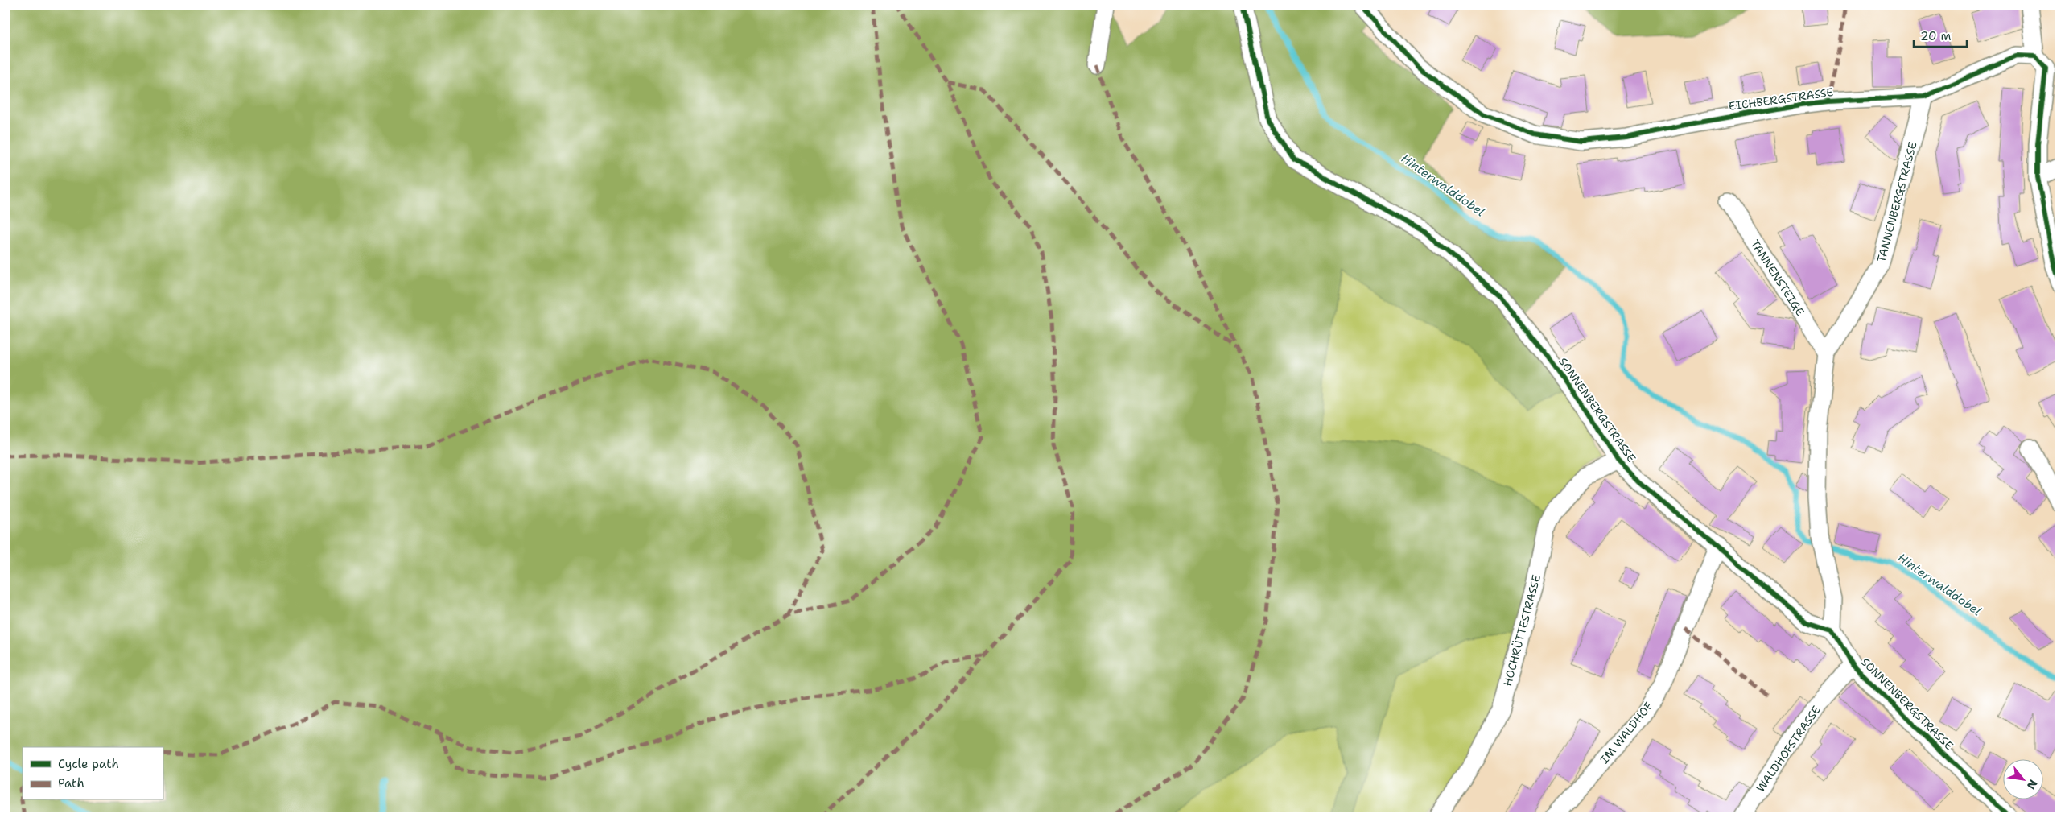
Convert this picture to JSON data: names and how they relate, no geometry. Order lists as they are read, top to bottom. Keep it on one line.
{"streets":{"street":["EICHBERGSTRASSE","TANNENBERGSTRASSE","TANNENSTEIGE","SONNENBERGSTRASSE","HOCHRÜTTESTRASSE","IM WALDHOF","WALDHOFSTRASSE"]},"crossings":[["EICHBERGSTRASSE","TANNENBERGSTRASSE"],["TANNENBERGSTRASSE","TANNENSTEIGE"],["TANNENBERGSTRASSE","SONNENBERGSTRASSE"],["SONNENBERGSTRASSE","HOCHRÜTTESTRASSE"],["SONNENBERGSTRASSE","IM WALDHOF"],["SONNENBERGSTRASSE","WALDHOFSTRASSE"]],"water":["Hinterwalddobel"],"legend":["Cycle path","Path"],"scale_bar":"20 m","north":"bottom right"}
